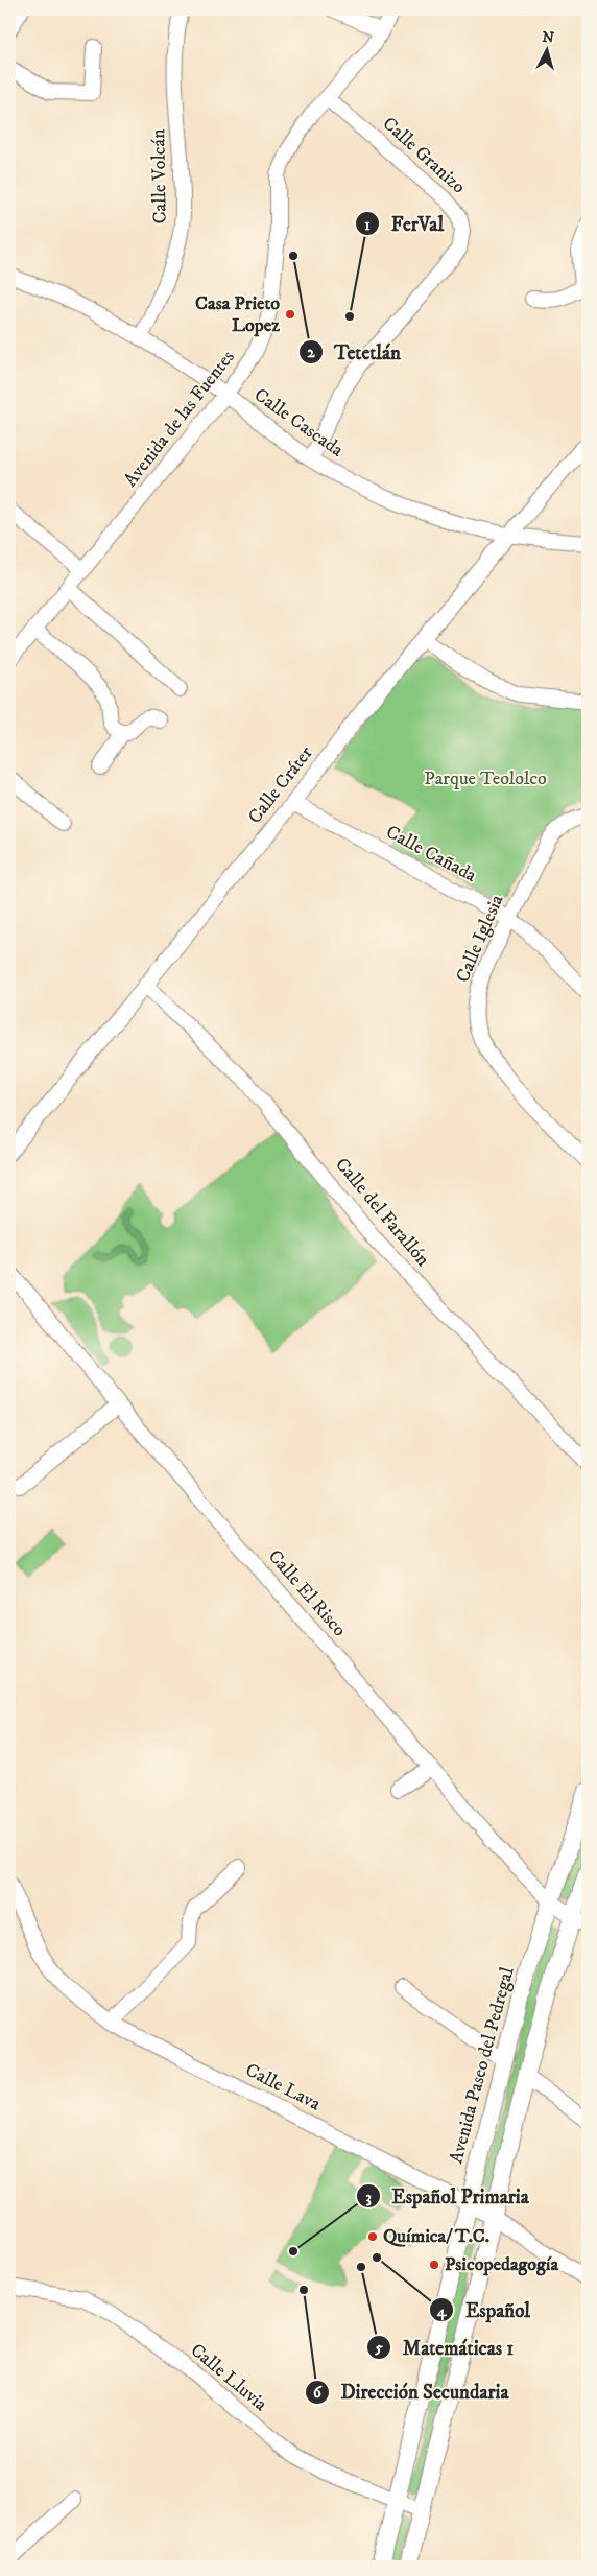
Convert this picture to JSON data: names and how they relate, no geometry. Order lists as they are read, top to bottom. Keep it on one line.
{"streets":{"main road":["Avenida Paseo del Pedregal"],"street":["Calle Granizo","Calle Volcán","Avenida de las Fuentes","Calle Cascada","Calle Cráter","Calle Cañada","Calle Iglesia","Calle del Farallón","Calle El Risco","Calle Lava","Calle Lluvia"]},"crossings":[["Calle Granizo","Avenida de las Fuentes"],["Calle Granizo","Calle Cascada"],["Calle Volcán","Calle Cascada"],["Avenida de las Fuentes","Calle Cascada"],["Calle Cascada","Calle Cráter"],["Calle Cráter","Calle Cañada"],["Calle Cráter","Calle del Farallón"],["Calle Cañada","Calle Iglesia"],["Calle El Risco","Avenida Paseo del Pedregal"],["Avenida Paseo del Pedregal","Calle Lava"],["Avenida Paseo del Pedregal","Calle Lluvia"]],"parks":["Parque Teololco"],"places":["Tetetlán","Casa Prieto Lopez","FerVal","Química/ T.C.","Español Primaria","Español","Psicopedagogía","Matemáticas 1","Dirección Secundaria"],"north":"top"}
